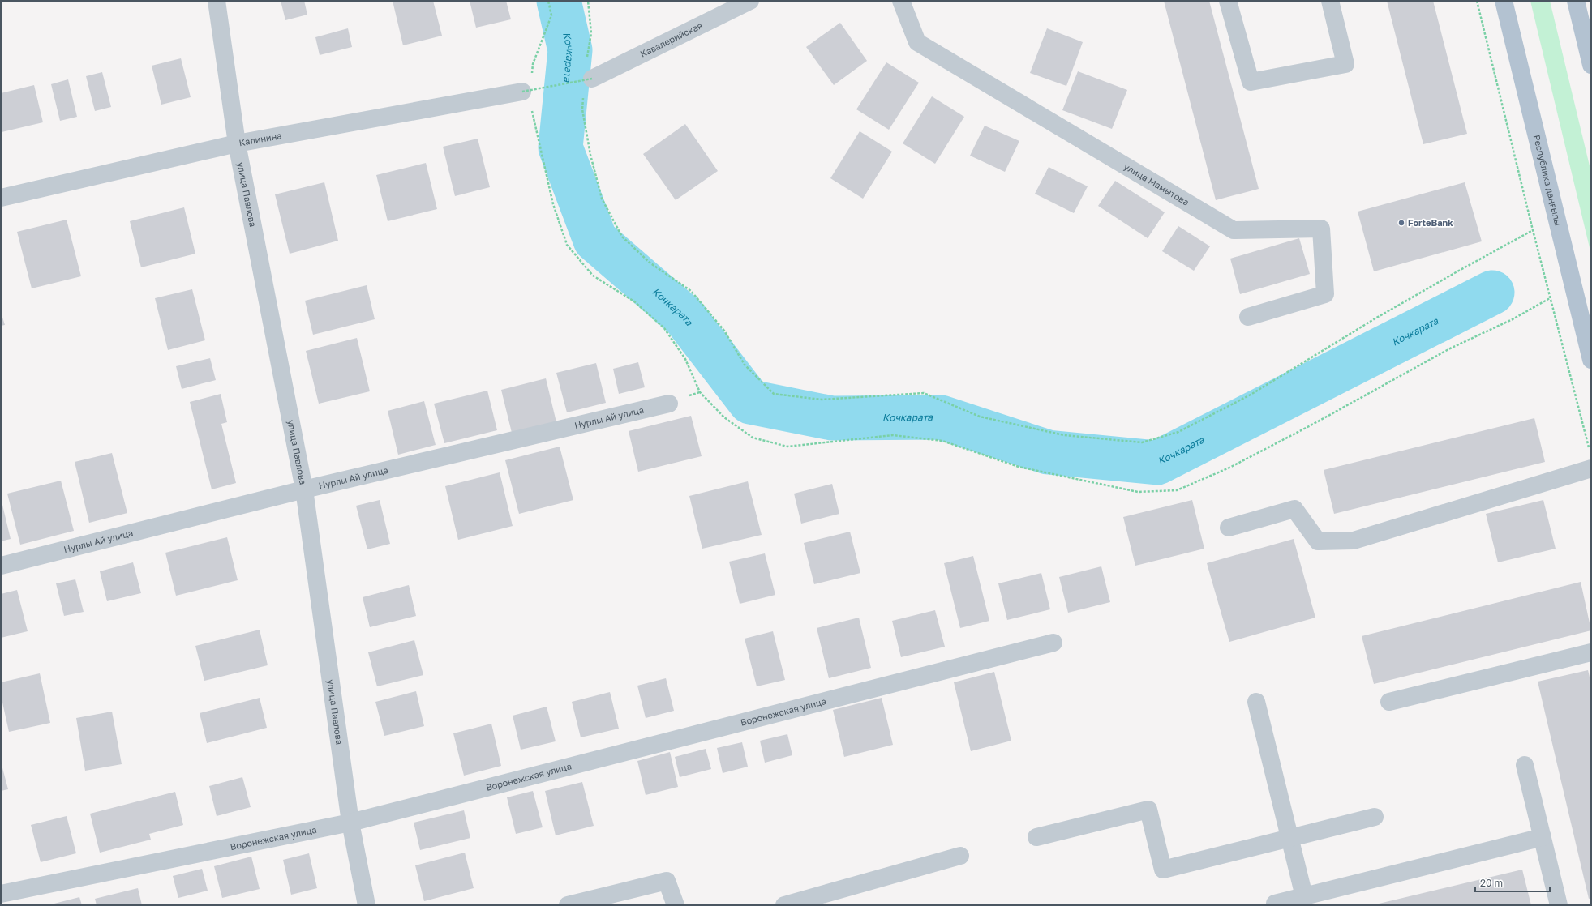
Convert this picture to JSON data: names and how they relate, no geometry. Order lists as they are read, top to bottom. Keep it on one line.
{"streets":{"main road":["Республика даңғылы"],"street":["Кавалерийская","Калинина","улица Мамытова","улица Павлова","Нурлы Ай улица","Воронежская улица"]},"crossings":[["Калинина","улица Павлова"],["улица Павлова","Нурлы Ай улица"],["улица Павлова","Воронежская улица"]],"water":["Кочкарата"],"places":["ForteBank"],"scale_bar":"20 m"}
